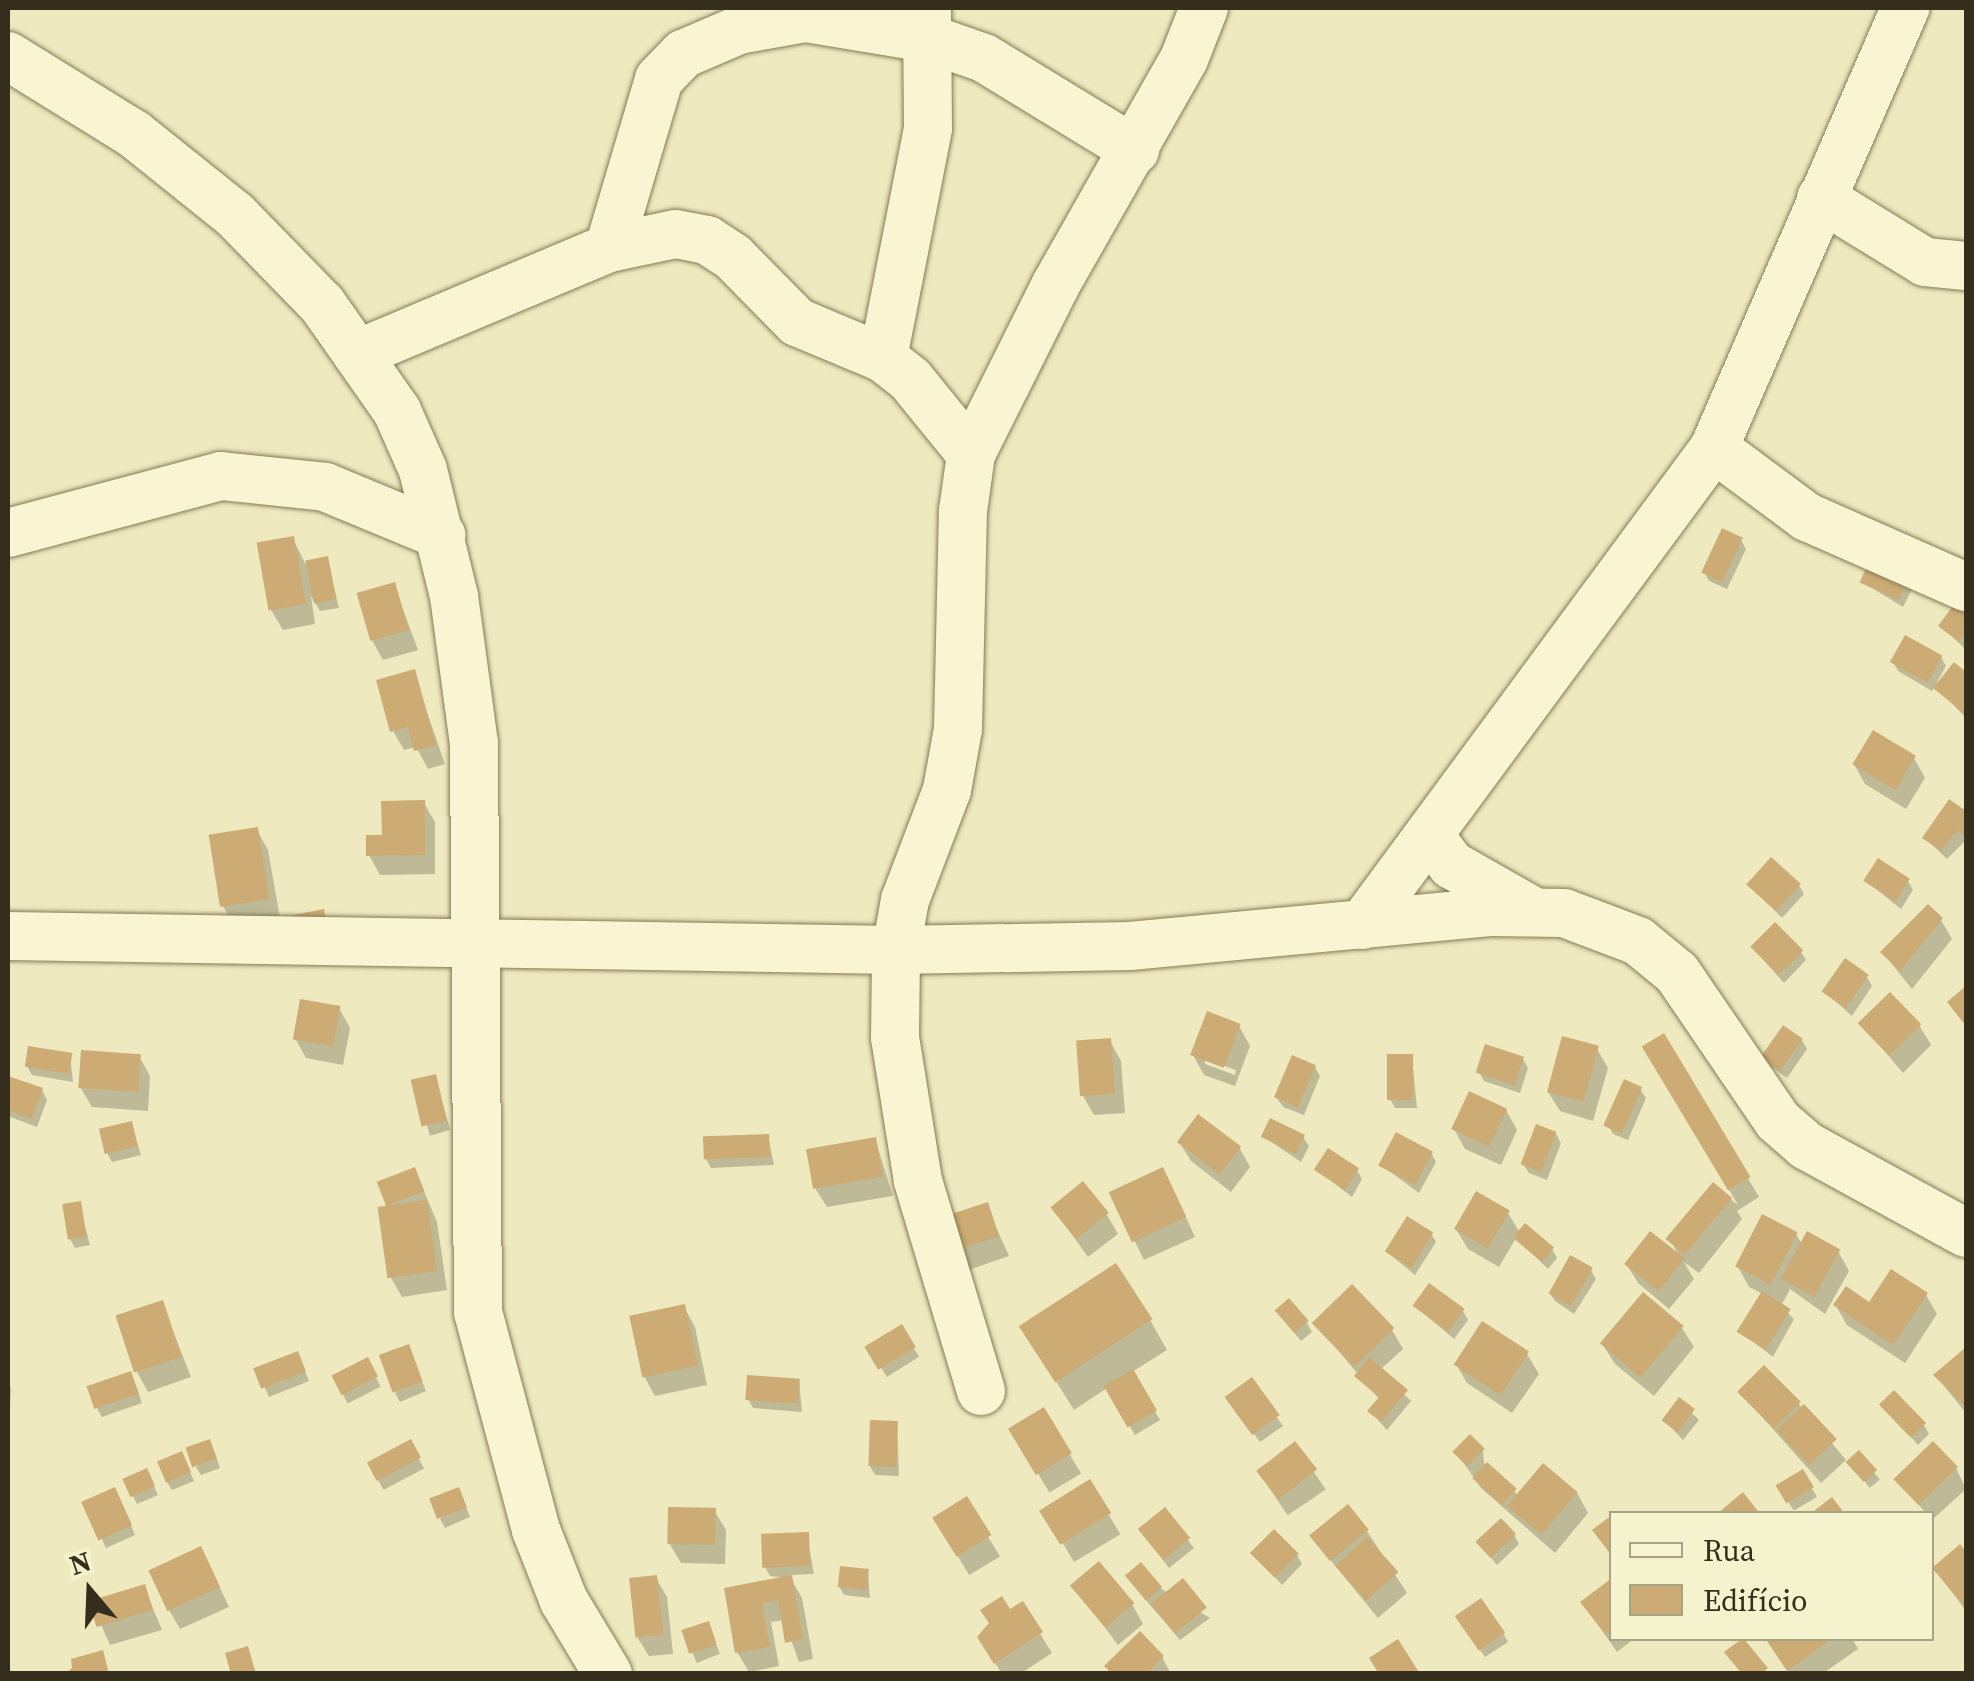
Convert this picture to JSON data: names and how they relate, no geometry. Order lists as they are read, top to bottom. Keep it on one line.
{"legend":["Rua","Edifício"],"north":"top"}
